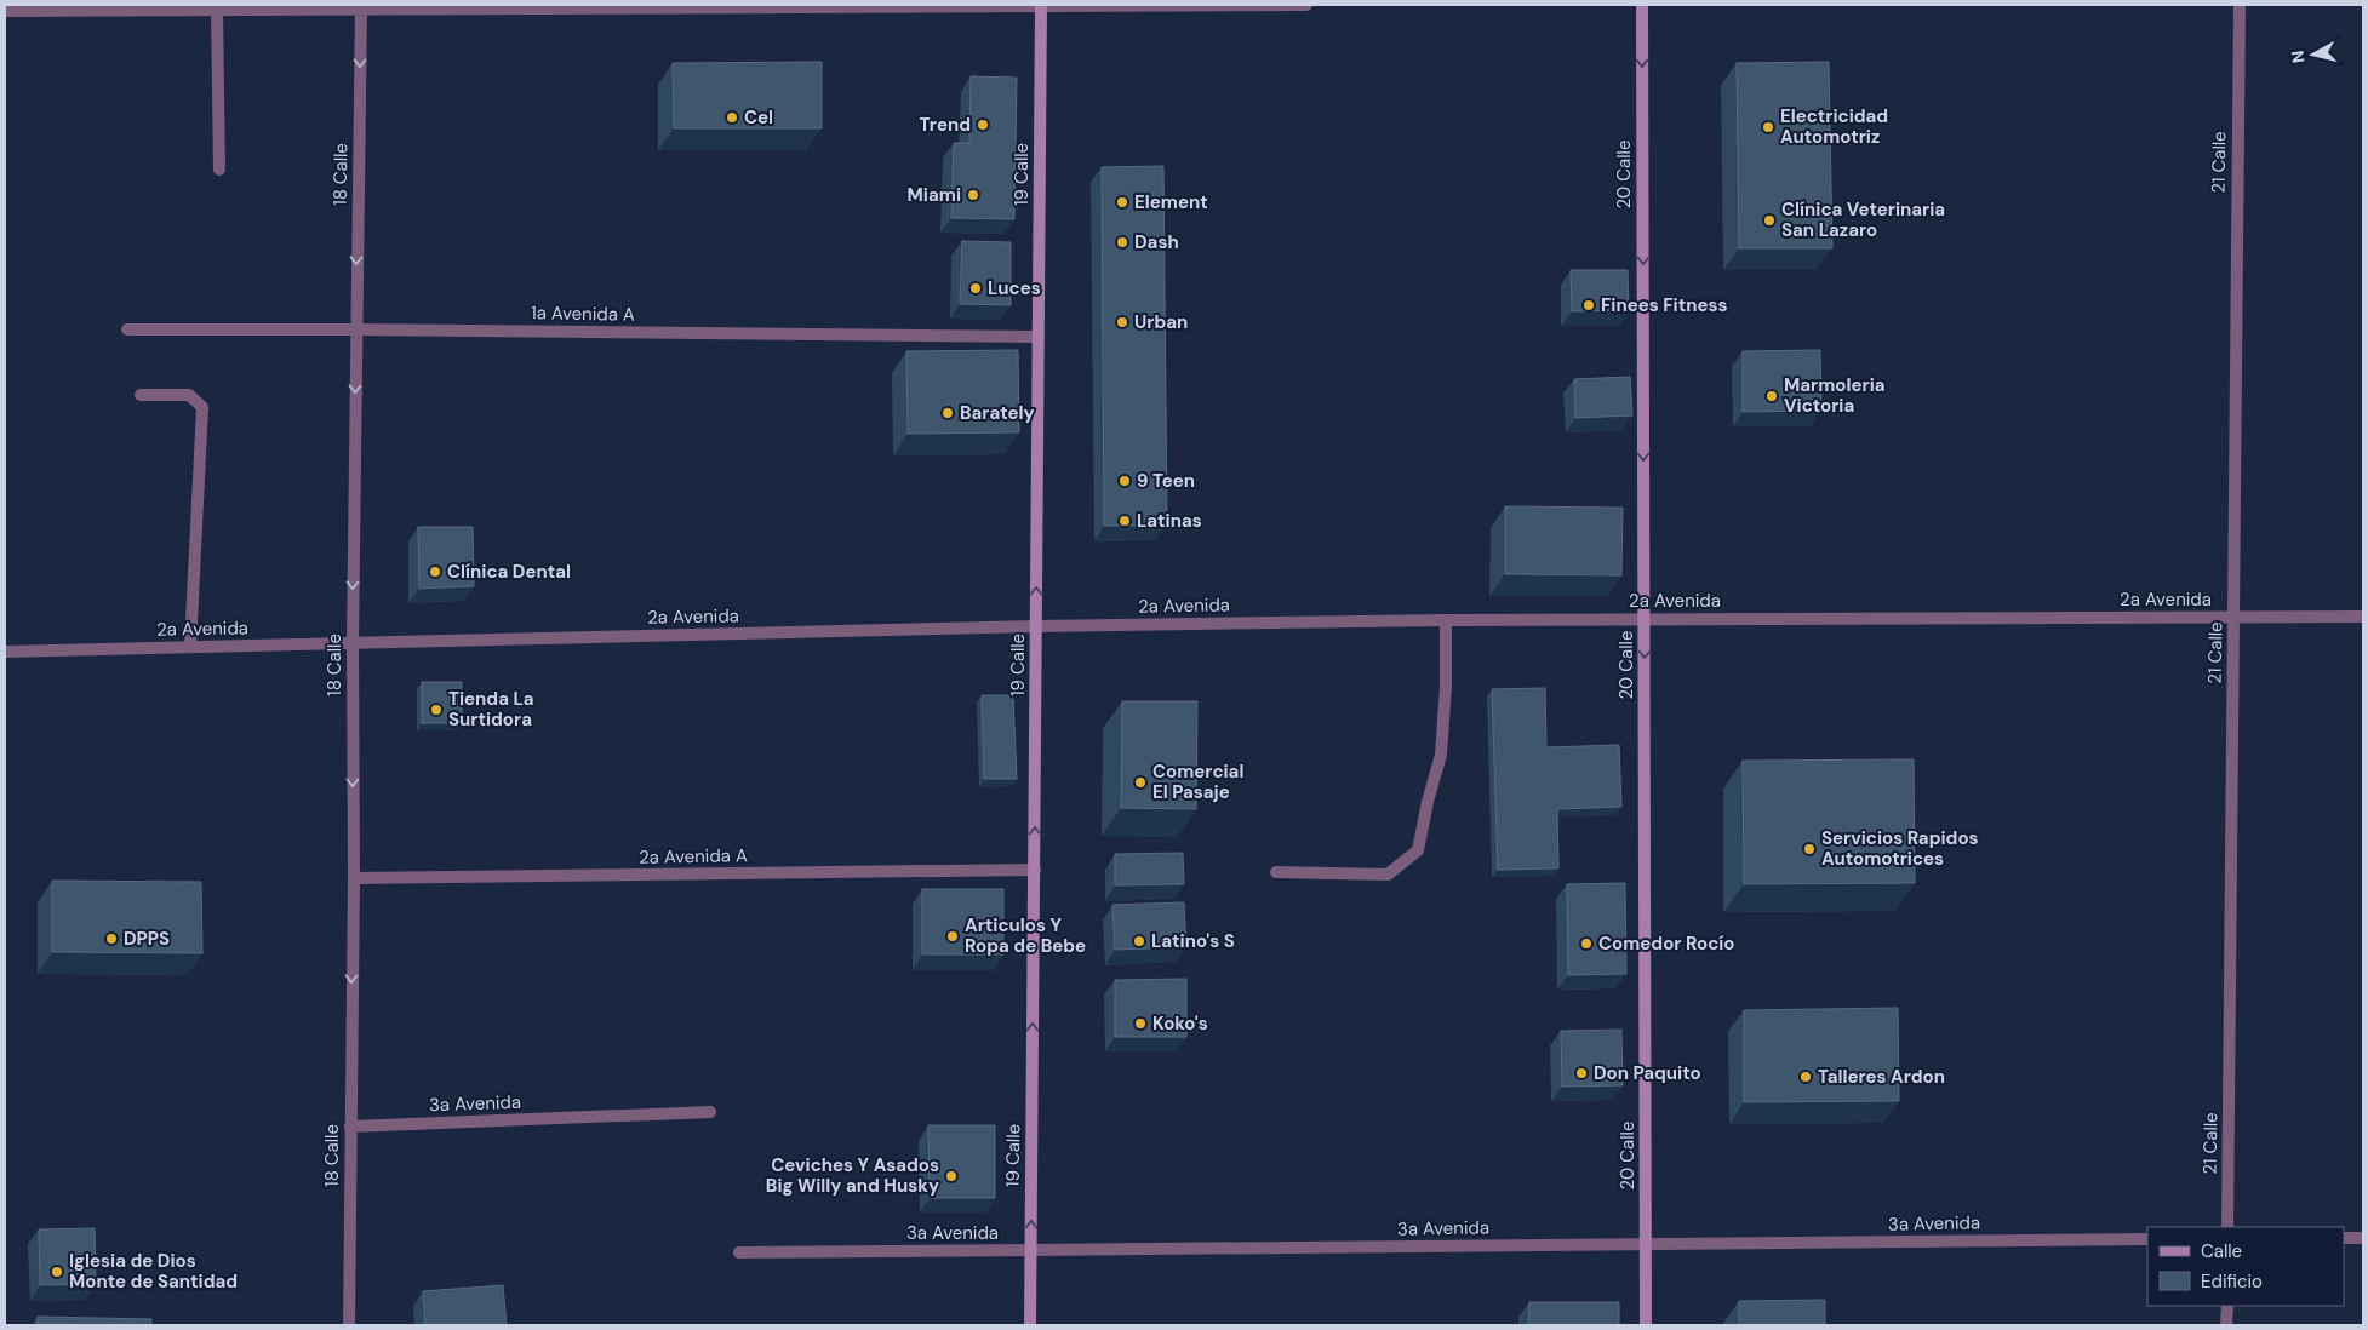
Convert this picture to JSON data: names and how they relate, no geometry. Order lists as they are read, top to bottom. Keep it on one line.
{"streets":{"main road":["19 Calle","20 Calle"],"street":["21 Calle","18 Calle","1a Avenida A","2a Avenida","2a Avenida A","3a Avenida"]},"crossings":[["21 Calle","2a Avenida"],["18 Calle","1a Avenida A"],["18 Calle","2a Avenida"],["18 Calle","2a Avenida A"],["18 Calle","3a Avenida"],["19 Calle","1a Avenida A"],["19 Calle","2a Avenida"],["19 Calle","2a Avenida A"],["19 Calle","3a Avenida"],["20 Calle","2a Avenida"],["20 Calle","3a Avenida"]],"one_way":["18 Calle","19 Calle","20 Calle"],"places":["Cel","Trend","Electricidad Automotriz","Miami","Element","Clínica Veterinaria San Lazaro","Dash","Luces","Finees Fitness","Urban","Marmoleria Victoria","Barately","9 Teen","Latinas","Clínica Dental","Tienda La Surtidora","Comercial El Pasaje","Servicios Rapidos Automotrices","Articulos Y Ropa de Bebe","DPPS","Latino's S","Comedor Rocío","Koko's","Don Paquito","Talleres Ardon","Ceviches Y Asados Big Willy and Husky","Iglesia de Dios Monte de Santidad"],"legend":["Calle","Edificio"],"north":"left"}
